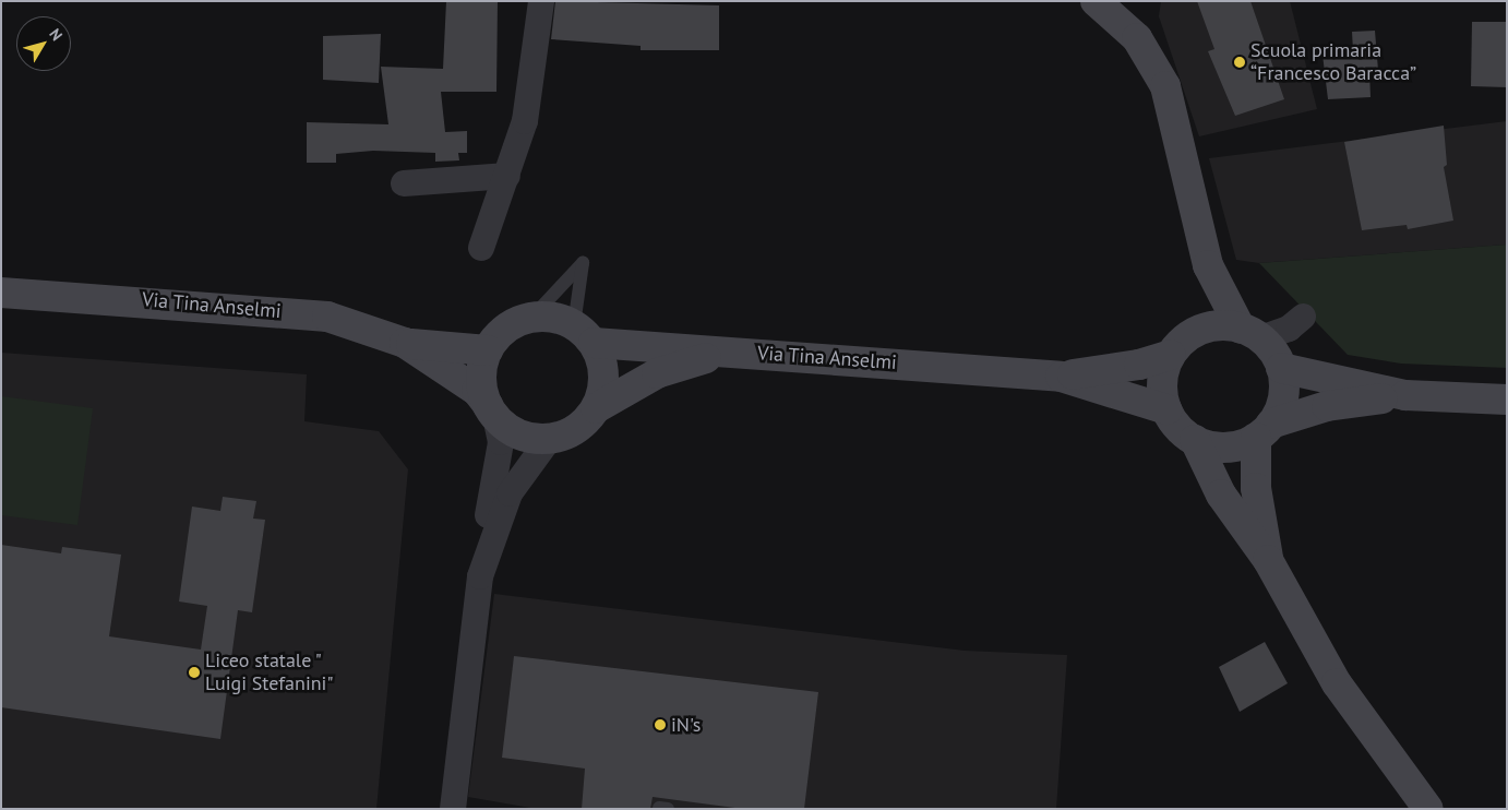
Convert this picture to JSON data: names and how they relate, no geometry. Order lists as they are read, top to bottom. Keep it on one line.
{"streets":{"street":["Via Tina Anselmi"]},"places":["Scuola primaria “Francesco Baracca”","Liceo statale \" Luigi Stefanini\"","iN's"],"north":"top right"}
